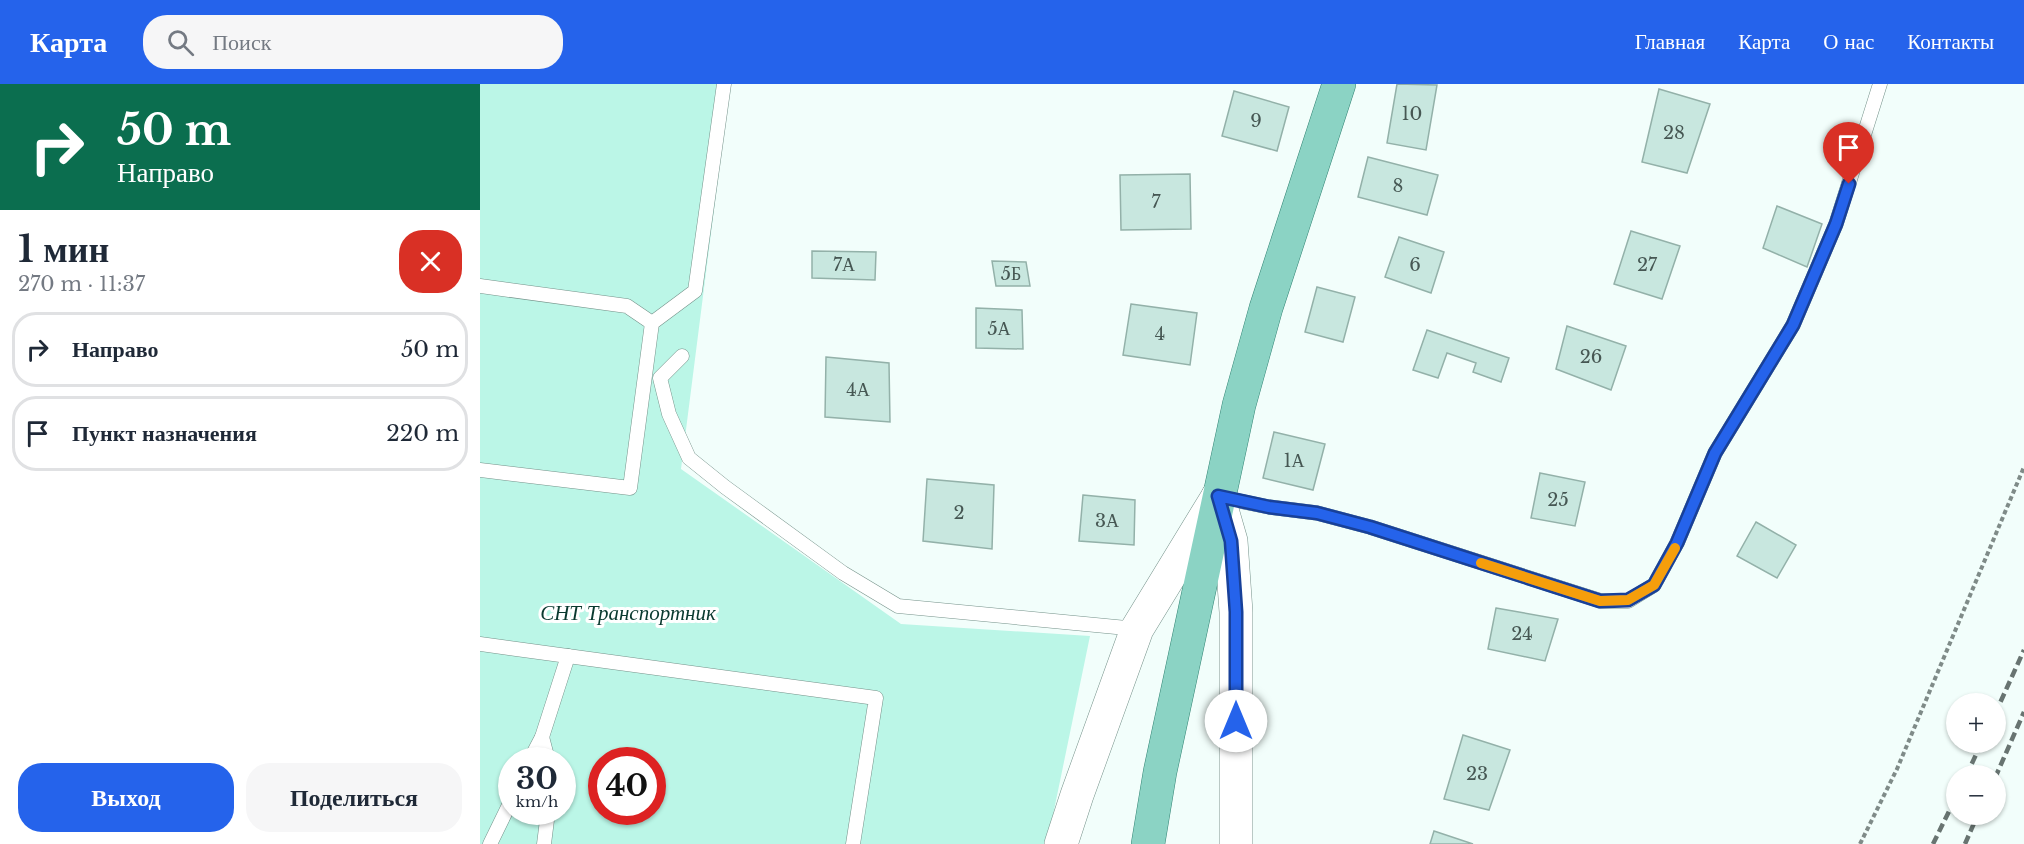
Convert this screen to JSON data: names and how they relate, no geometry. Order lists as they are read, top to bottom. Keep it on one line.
{"parks":["СНТ Транспортник"],"house_numbers":["10","9","28","8","7","7А","6","27","5Б","5А","4","26","4А","1А","25","2","3А","24","23"],"page":{"header":"Карта","search":"Поиск","nav":["Главная","Карта","О нас","Контакты"],"turn":["50 m","Направо"],"heading":["1 мин","270 m · 11:37"],"list":[{"name":"Направо","value":"50 m"},{"name":"Пункт назначения","value":"220 m"}],"map_buttons":["+","−"],"speed":"30 km/h","limit":"40","buttons":["Выход","Поделиться"]}}
